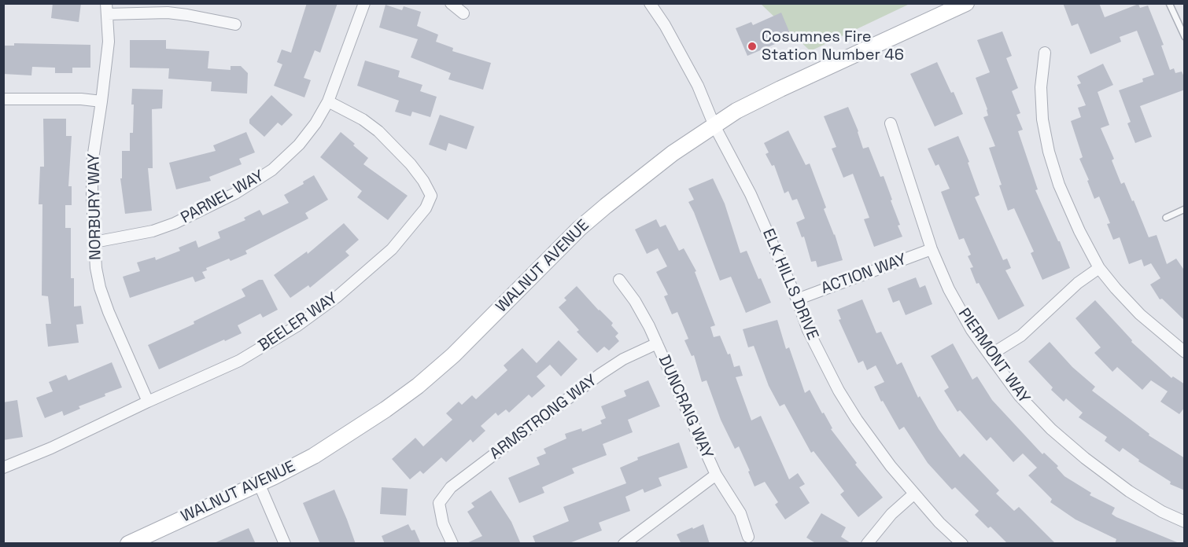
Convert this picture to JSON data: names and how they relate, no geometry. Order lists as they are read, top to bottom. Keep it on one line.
{"streets":{"street":["PARNEL WAY","NORBURY WAY","WALNUT AVENUE","ACTION WAY","ELK HILLS DRIVE","BEELER WAY","PIERMONT WAY","DUNCRAIG WAY","ARMSTRONG WAY"]},"crossings":[["PARNEL WAY","NORBURY WAY"],["PARNEL WAY","BEELER WAY"],["NORBURY WAY","BEELER WAY"],["WALNUT AVENUE","ELK HILLS DRIVE"],["ACTION WAY","ELK HILLS DRIVE"],["ACTION WAY","PIERMONT WAY"],["DUNCRAIG WAY","ARMSTRONG WAY"]],"places":["Cosumnes Fire Station Number 46"]}
